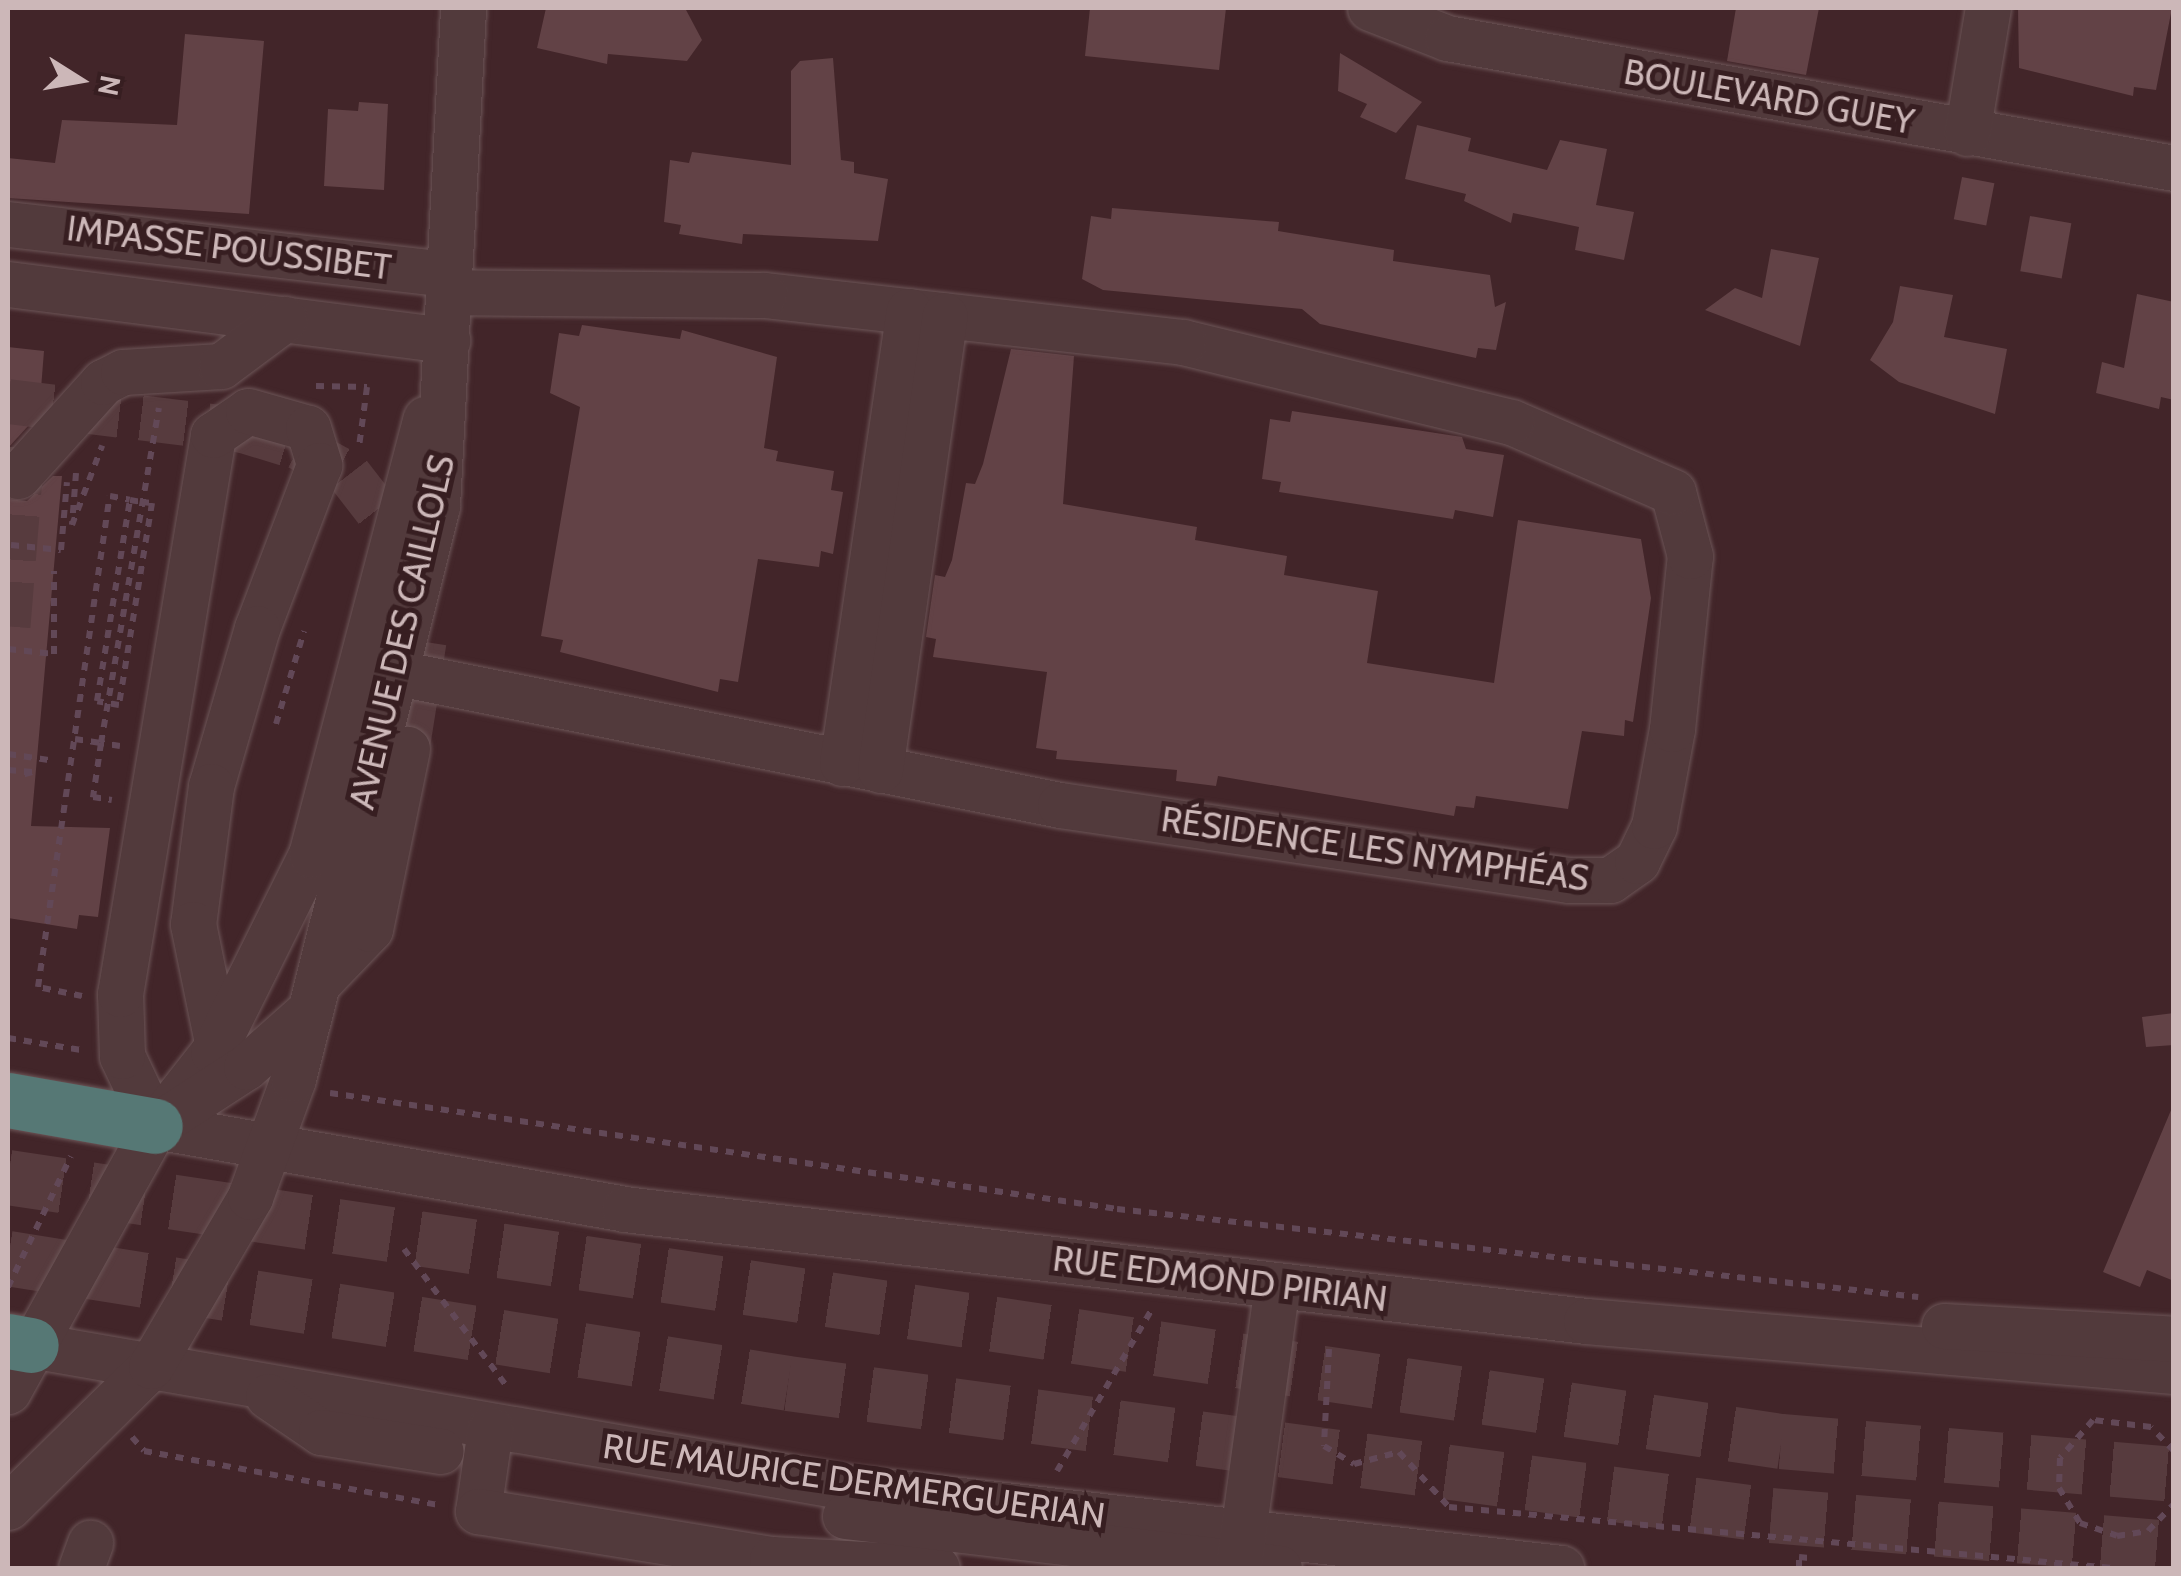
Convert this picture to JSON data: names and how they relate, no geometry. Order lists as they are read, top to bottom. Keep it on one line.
{"streets":{"street":["BOULEVARD GUEY","IMPASSE POUSSIBET","AVENUE DES CAILLOLS","RÉSIDENCE LES NYMPHÉAS","RUE EDMOND PIRIAN","RUE MAURICE DERMERGUERIAN"]},"crossings":[["IMPASSE POUSSIBET","AVENUE DES CAILLOLS"],["IMPASSE POUSSIBET","RÉSIDENCE LES NYMPHÉAS"],["AVENUE DES CAILLOLS","RÉSIDENCE LES NYMPHÉAS"],["AVENUE DES CAILLOLS","RUE EDMOND PIRIAN"],["AVENUE DES CAILLOLS","RUE MAURICE DERMERGUERIAN"]],"north":"right"}
